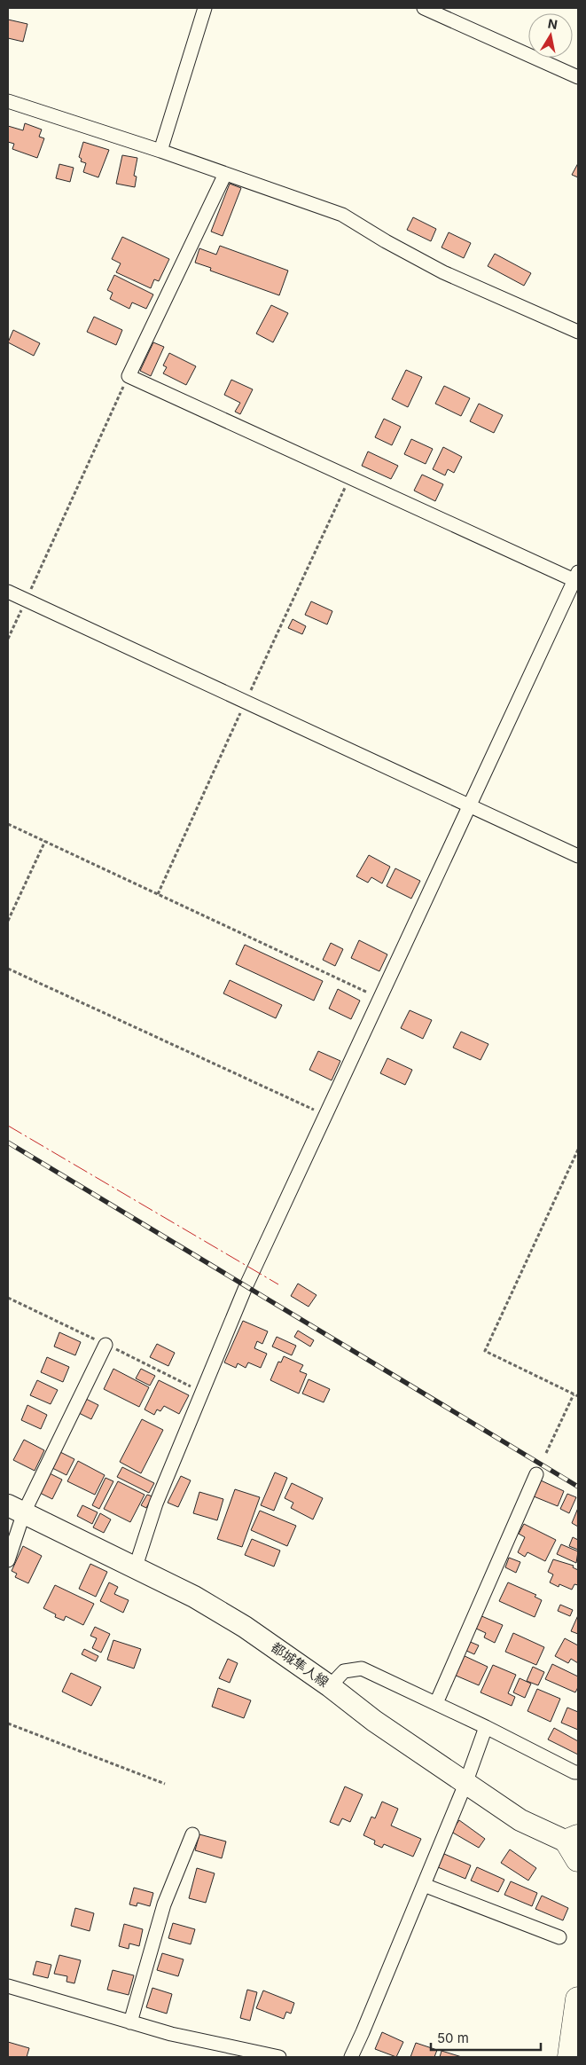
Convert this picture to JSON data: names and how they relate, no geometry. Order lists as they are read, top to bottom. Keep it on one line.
{"streets":{"main road":["都城隼人線"]},"scale_bar":"50 m","north":"top"}
